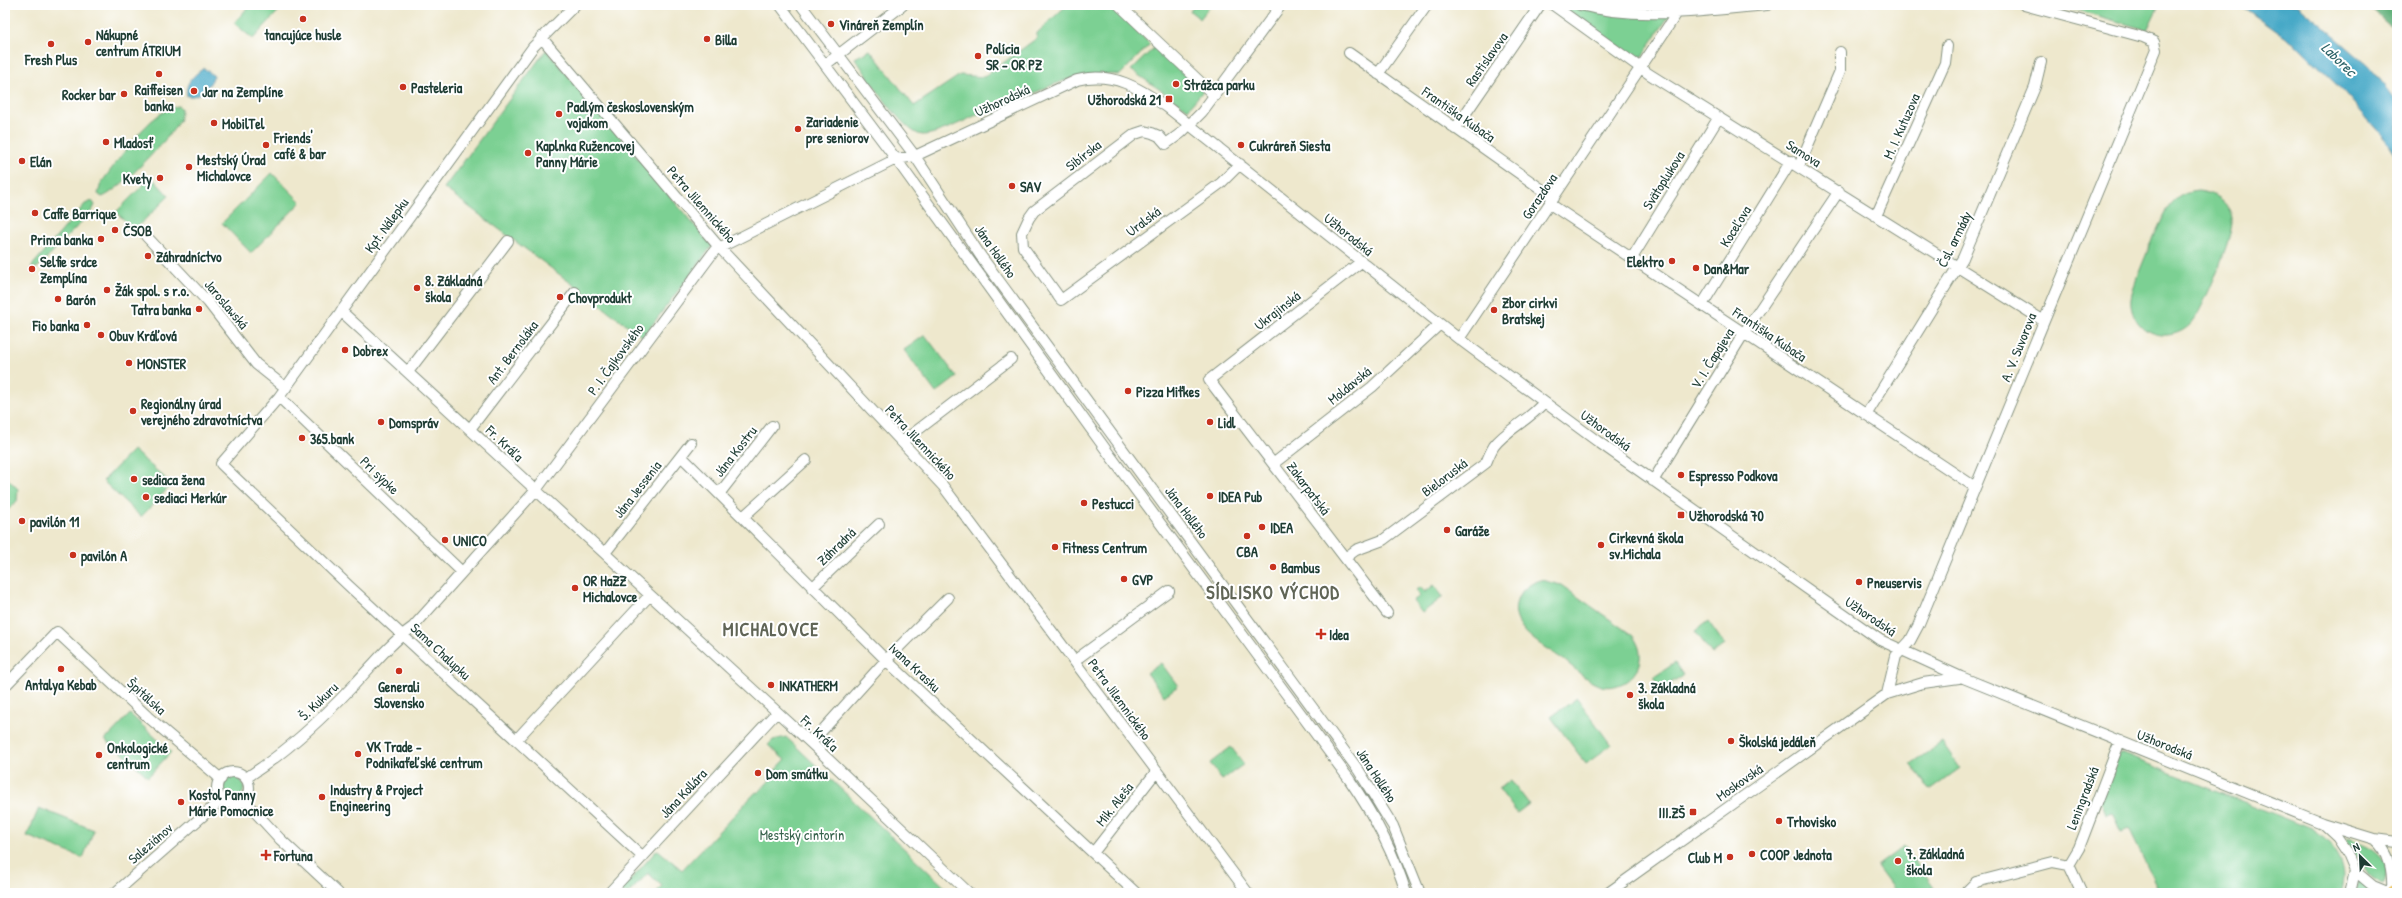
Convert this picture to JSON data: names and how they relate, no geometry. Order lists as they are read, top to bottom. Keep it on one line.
{"streets":{"street":["Rastislavova","Užhorodská","Františka Kubača","M. I. Kutuzova","Samova","Sibírska","Svätoplukova","Gorazdova","Petra Jilemnického","Uralská","Kpt. Nálepku","Koceľova","Čsl. armády","Jána Hollého","Jaroslawská","Ukrajinská","A. V. Suvorova","Ant. Bernoláka","V. I. Čapajeva","P. I. Čajkovského","Moldavská","Fr. Kráľa","Jána Kostru","Pri sýpke","Bieloruská","Zakarpatská","Jána Jessenia","Záhradná","Sama Chalupku","Ivana Krasku","Špitálska","Š. Kukuru","Moskovská","Jána Kollára","Leningradská","Mik. Aleša","Saleziánov"]},"crossings":[["Rastislavova","Františka Kubača"],["Užhorodská","Sibírska"],["Užhorodská","Gorazdova"],["Užhorodská","Uralská"],["Užhorodská","Jána Hollého"],["Užhorodská","Ukrajinská"],["Užhorodská","A. V. Suvorova"],["Užhorodská","V. I. Čapajeva"],["Užhorodská","Moldavská"],["Užhorodská","Bieloruská"],["Užhorodská","Moskovská"],["Užhorodská","Leningradská"],["Františka Kubača","Svätoplukova"],["Františka Kubača","Gorazdova"],["Františka Kubača","Koceľova"],["Františka Kubača","Čsl. armády"],["Františka Kubača","A. V. Suvorova"],["Františka Kubača","V. I. Čapajeva"],["M. I. Kutuzova","Samova"],["Samova","Svätoplukova"],["Samova","Gorazdova"],["Samova","Koceľova"],["Samova","Čsl. armády"],["Samova","A. V. Suvorova"],["Samova","V. I. Čapajeva"],["Sibírska","Jána Hollého"],["Petra Jilemnického","Kpt. Nálepku"],["Petra Jilemnického","P. I. Čajkovského"],["Petra Jilemnického","Mik. Aleša"],["Uralská","Jána Hollého"],["Kpt. Nálepku","Jaroslawská"],["Kpt. Nálepku","Fr. Kráľa"],["Kpt. Nálepku","Pri sýpke"],["Kpt. Nálepku","Sama Chalupku"],["Jána Hollého","P. I. Čajkovského"],["Ukrajinská","Zakarpatská"],["Ant. Bernoláka","Fr. Kráľa"],["P. I. Čajkovského","Fr. Kráľa"],["P. I. Čajkovského","Pri sýpke"],["P. I. Čajkovského","Sama Chalupku"],["P. I. Čajkovského","Š. Kukuru"],["Moldavská","Zakarpatská"],["Fr. Kráľa","Jána Jessenia"],["Fr. Kráľa","Jána Kollára"],["Jána Kostru","Ivana Krasku"],["Bieloruská","Zakarpatská"],["Jána Jessenia","Ivana Krasku"],["Záhradná","Ivana Krasku"],["Sama Chalupku","Š. Kukuru"],["Sama Chalupku","Jána Kollára"],["Ivana Krasku","Mik. Aleša"],["Špitálska","Š. Kukuru"],["Špitálska","Saleziánov"],["Š. Kukuru","Saleziánov"]],"districts":["SÍDLISKO VÝCHOD","MICHALOVCE"],"water":["Laborec"],"parks":["Mestský cintorín"],"places":{"other":["tancujúce husle","Vináreň Zemplín","Billa","Nákupné centrum ÁTRIUM","Fresh Plus","Polícia SR - OR PZ","Raiffeisen banka","Strážca parku","Pasteleria","Jar na Zemplíne","Rocker bar","Padlým československým vojakom","MobilTel","Zariadenie pre seniorov","Mladosť","Friends' café & bar","Cukráreň Siesta","Kaplnka Ružencovej Panny Márie","Elán","Mestský Úrad Michalovce","Kvety","SAV","Caffe Barrique","ČSOB","Prima banka","Záhradníctvo","Elektro","Dan&Mar","Selfie srdce Zemplína","8. Základná škola","Žák spol. s r.o.","Chovprodukt","Barón","Tatra banka","Zbor cirkvi Bratskej","Fio banka","Obuv Kráľová","Dobrex","MONSTER","Pizza Miťkes","Regionálny úrad verejného zdravotníctva","Domspráv","Lidl","365.bank","Espresso Podkova","sediaca žena","IDEA Pub","sediaci Merkúr","Pestucci","pavilón 11","IDEA","Garáže","CBA","UNICO","Cirkevná škola sv.Michala","Fitness Centrum","pavilón A","Bambus","GVP","Pneuservis","OR HaZZ Michalovce","Antalya Kebab","Generali Slovensko","INKATHERM","3. Základná škola","Školská jedáleň","VK Trade - Podnikaťeľské centrum","Onkologické centrum","Dom smútku","Industry & Project Engineering","Kostol Panny Márie Pomocnice","Trhovisko","COOP Jednota","Club M","7. Základná škola"],"transit":["Užhorodská 21","Užhorodská 70","III.ZŠ"],"health":["Idea","Fortuna"]},"north":"top left"}
